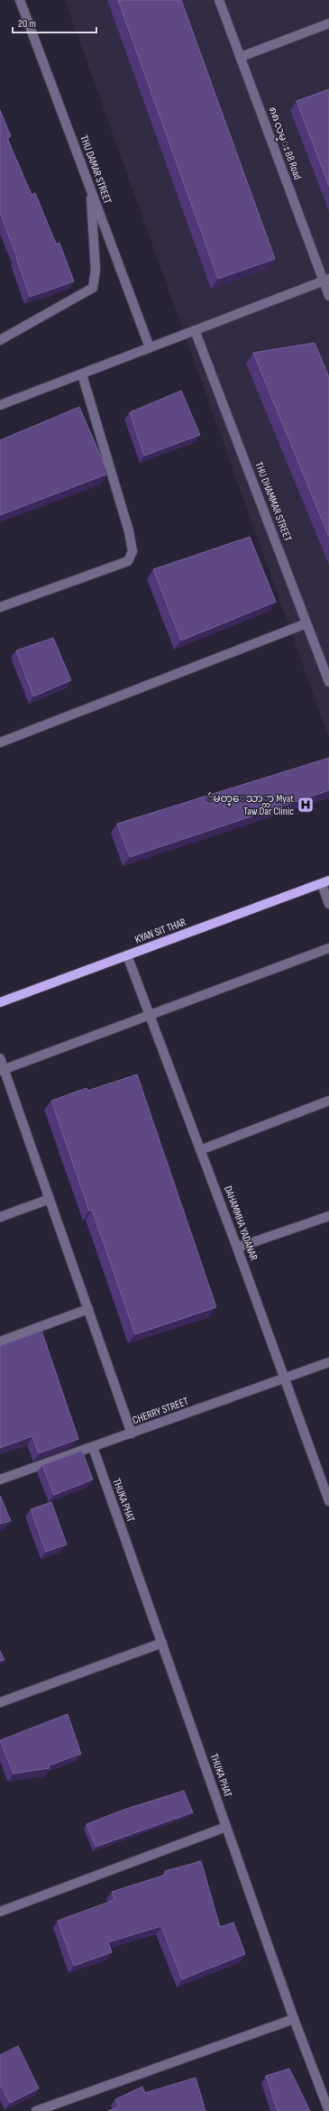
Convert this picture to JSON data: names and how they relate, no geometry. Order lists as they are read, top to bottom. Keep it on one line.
{"streets":{"main road":["KYAN SIT THAR"],"street":["၈၈ လမ္း 88 Road","THU DAMAR STREET","THU DHAMMAR STREET","DAHAMMHA YADANAR","CHERRY STREET","THUKA PHAT"]},"crossings":[["KYAN SIT THAR","DAHAMMHA YADANAR"],["DAHAMMHA YADANAR","CHERRY STREET"],["CHERRY STREET","THUKA PHAT"]],"places":{"hospital":["ဴမတ္ေသာ္တာ Myat Taw Dar Clinic"]},"scale_bar":"20 m"}
